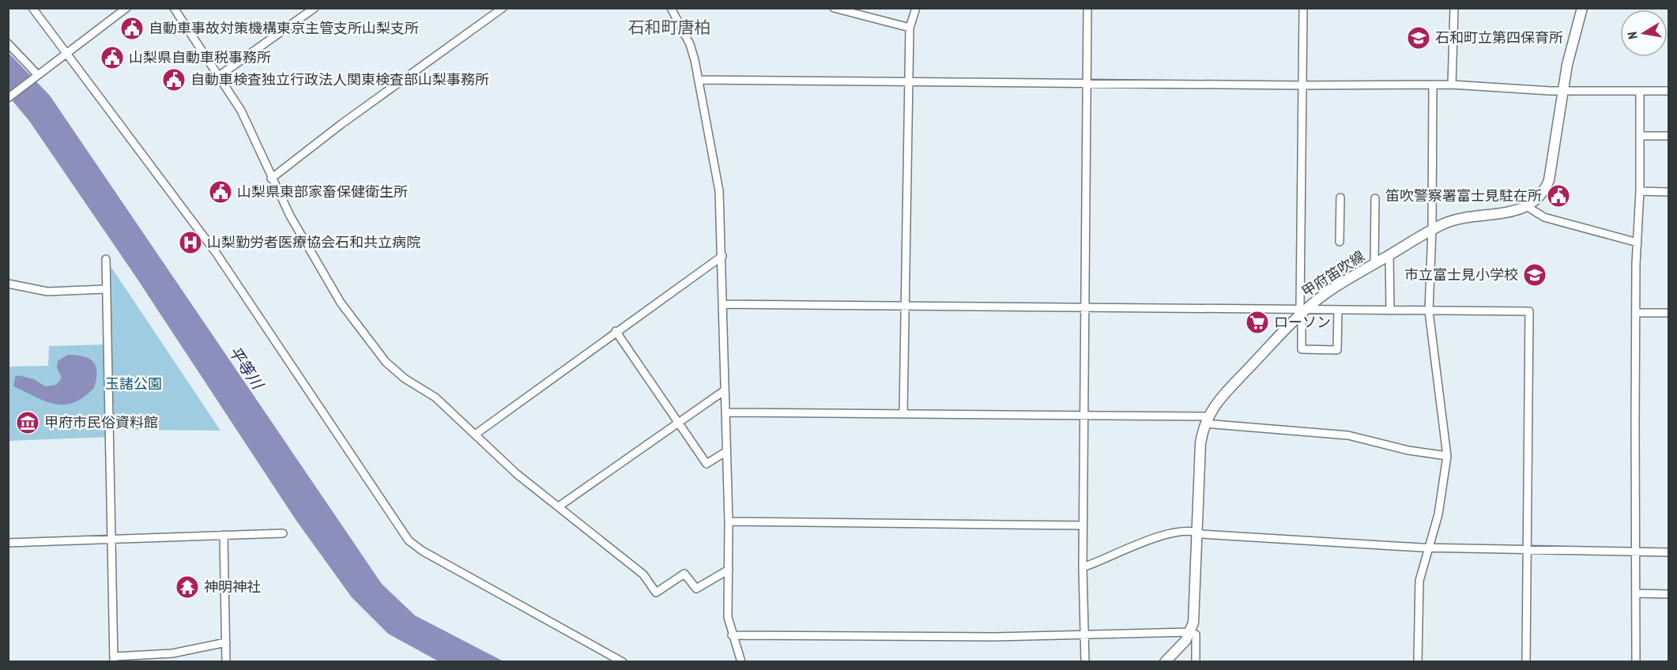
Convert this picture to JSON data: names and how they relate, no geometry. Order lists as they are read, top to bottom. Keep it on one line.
{"streets":{"main road":["甲府笛吹線"]},"districts":["石和町唐柏"],"water":["平等川"],"parks":["玉諸公園"],"places":{"public building":["自動車事故対策機構東京主管支所山梨支所","山梨県自動車税事務所","自動車検査独立行政法人関東検査部山梨事務所","山梨県東部家畜保健衛生所","笛吹警察署富士見駐在所"],"school or university":["石和町立第四保育所","市立富士見小学校"],"hospital":["山梨勤労者医療協会石和共立病院"],"supermarket":["ローソン"],"museum":["甲府市民俗資料館"],"temple":["神明神社"]},"north":"left"}
